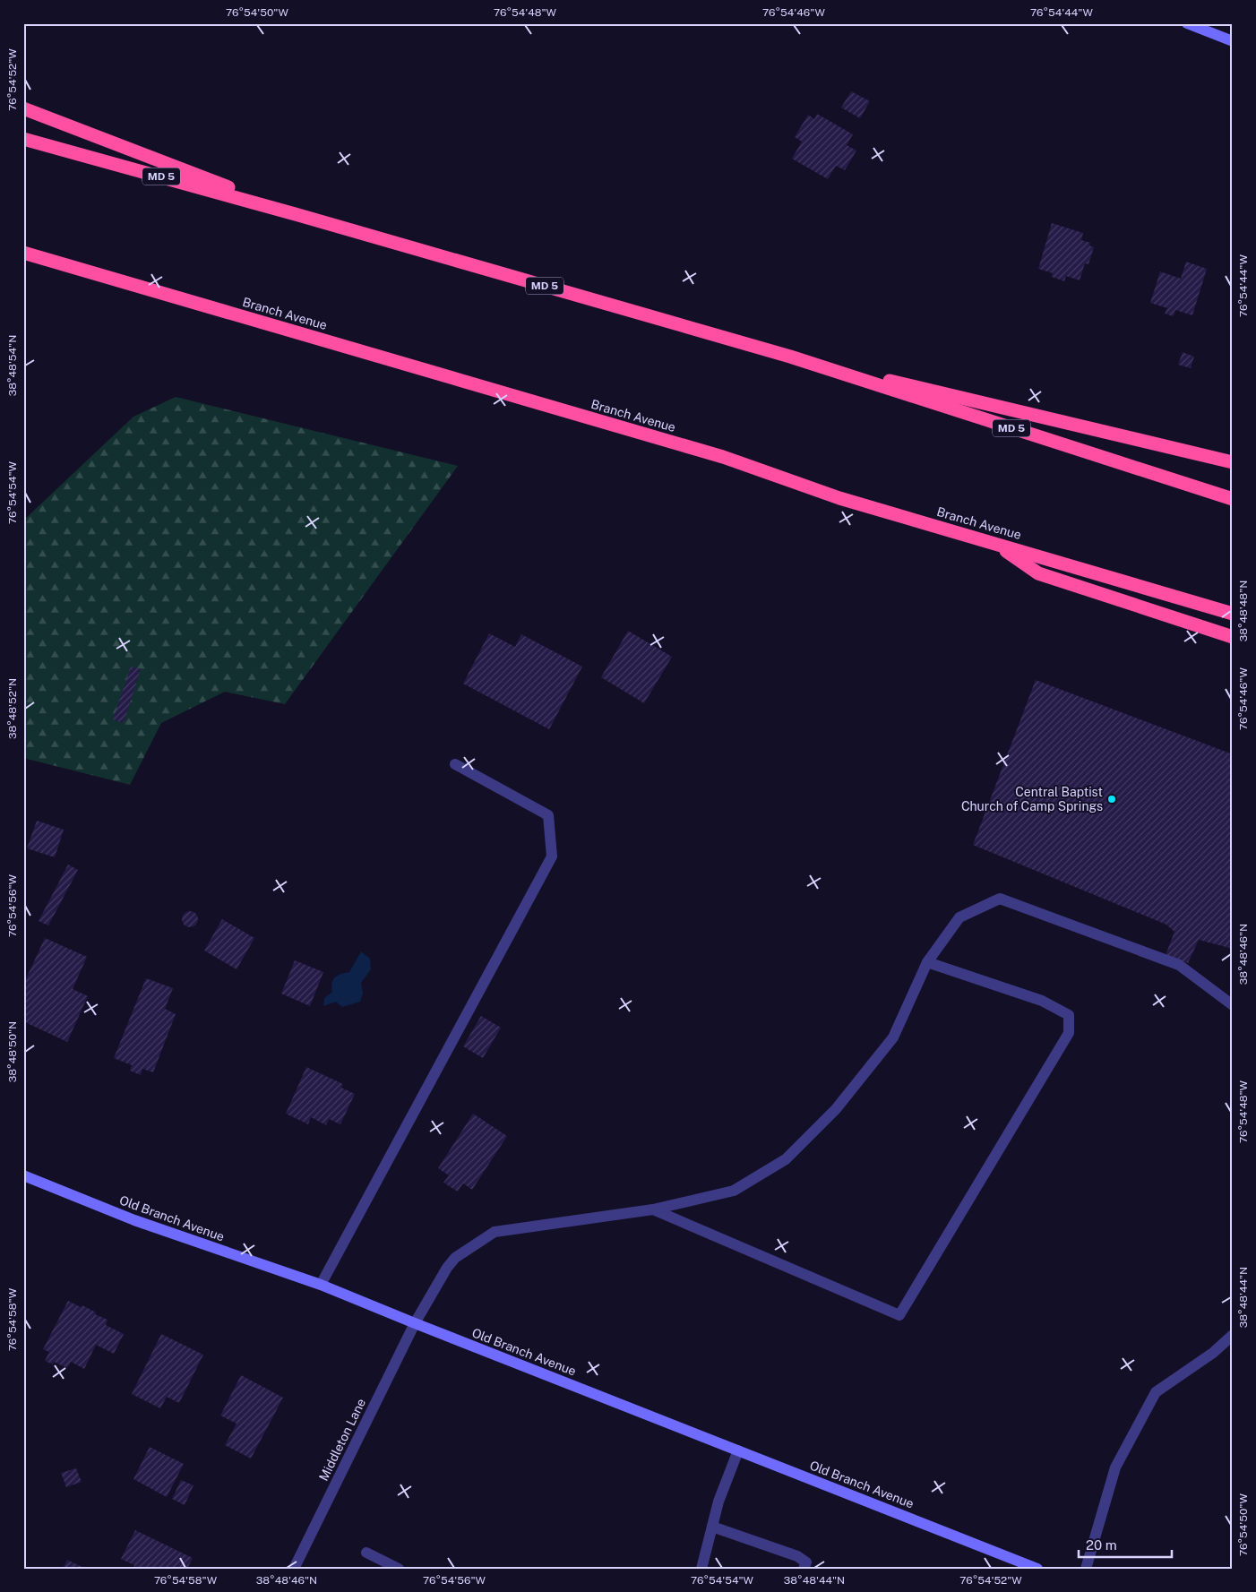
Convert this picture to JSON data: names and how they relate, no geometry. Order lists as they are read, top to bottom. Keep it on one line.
{"streets":{"highway":["MD 5","Branch Avenue"],"street":["Old Branch Avenue","Middleton Lane"]},"crossings":[["Old Branch Avenue","Middleton Lane"]],"places":["Central Baptist Church of Camp Springs"],"scale_bar":"20 m","coordinates":["76°54'50\"W","76°54'48\"W","76°54'46\"W","76°54'44\"W","76°54'52\"W","38°48'54\"N","76°54'54\"W","38°48'48\"N","38°48'52\"N","76°54'56\"W","38°48'46\"N","38°48'50\"N","38°48'44\"N","76°54'58\"W"]}
